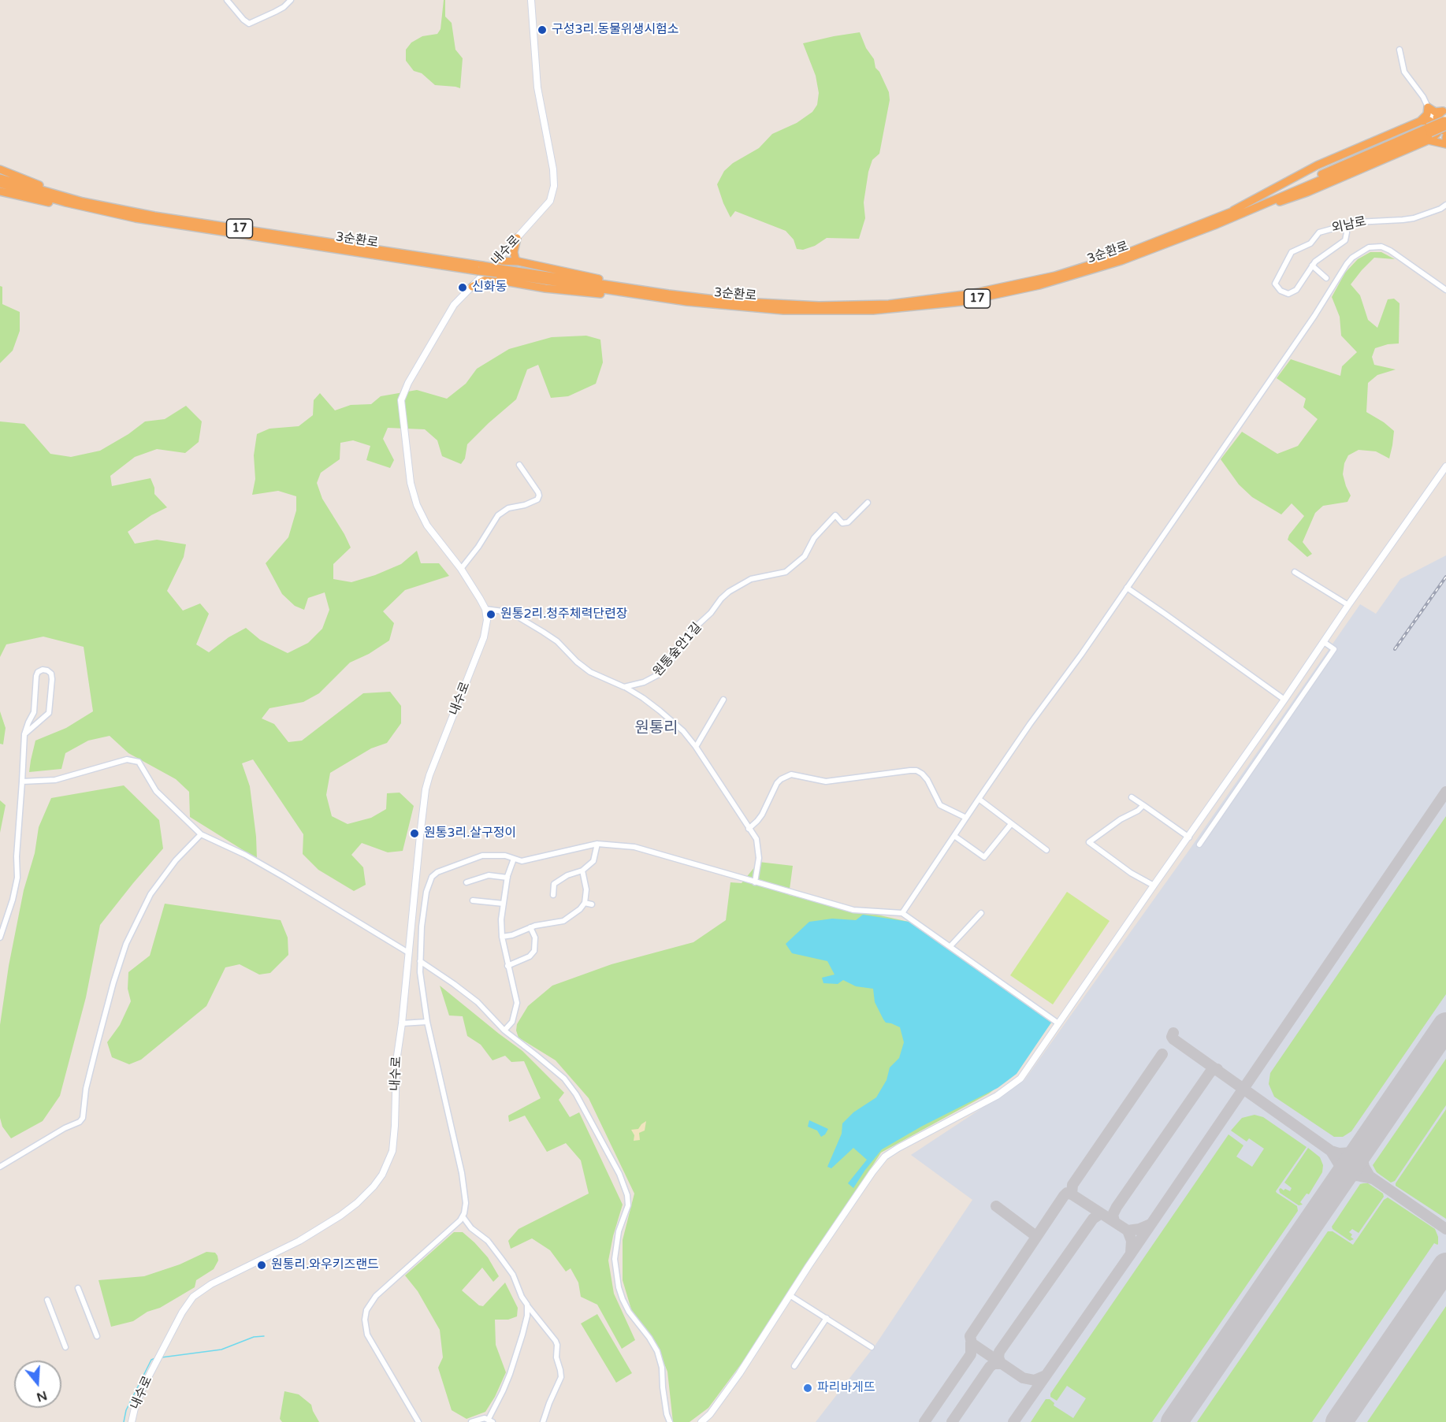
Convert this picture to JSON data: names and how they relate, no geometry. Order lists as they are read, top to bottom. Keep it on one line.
{"streets":{"highway":["17","3순환로"],"street":["외남로","내수로","원통숲안1길"]},"crossings":[["3순환로","내수로"]],"districts":["원통리"],"places":["구성3리.동물위생시험소","신화동","원통2리.청주체력단련장","원통3리.살구정이","원통리.와우키즈랜드","파리바게뜨"],"north":"bottom"}
